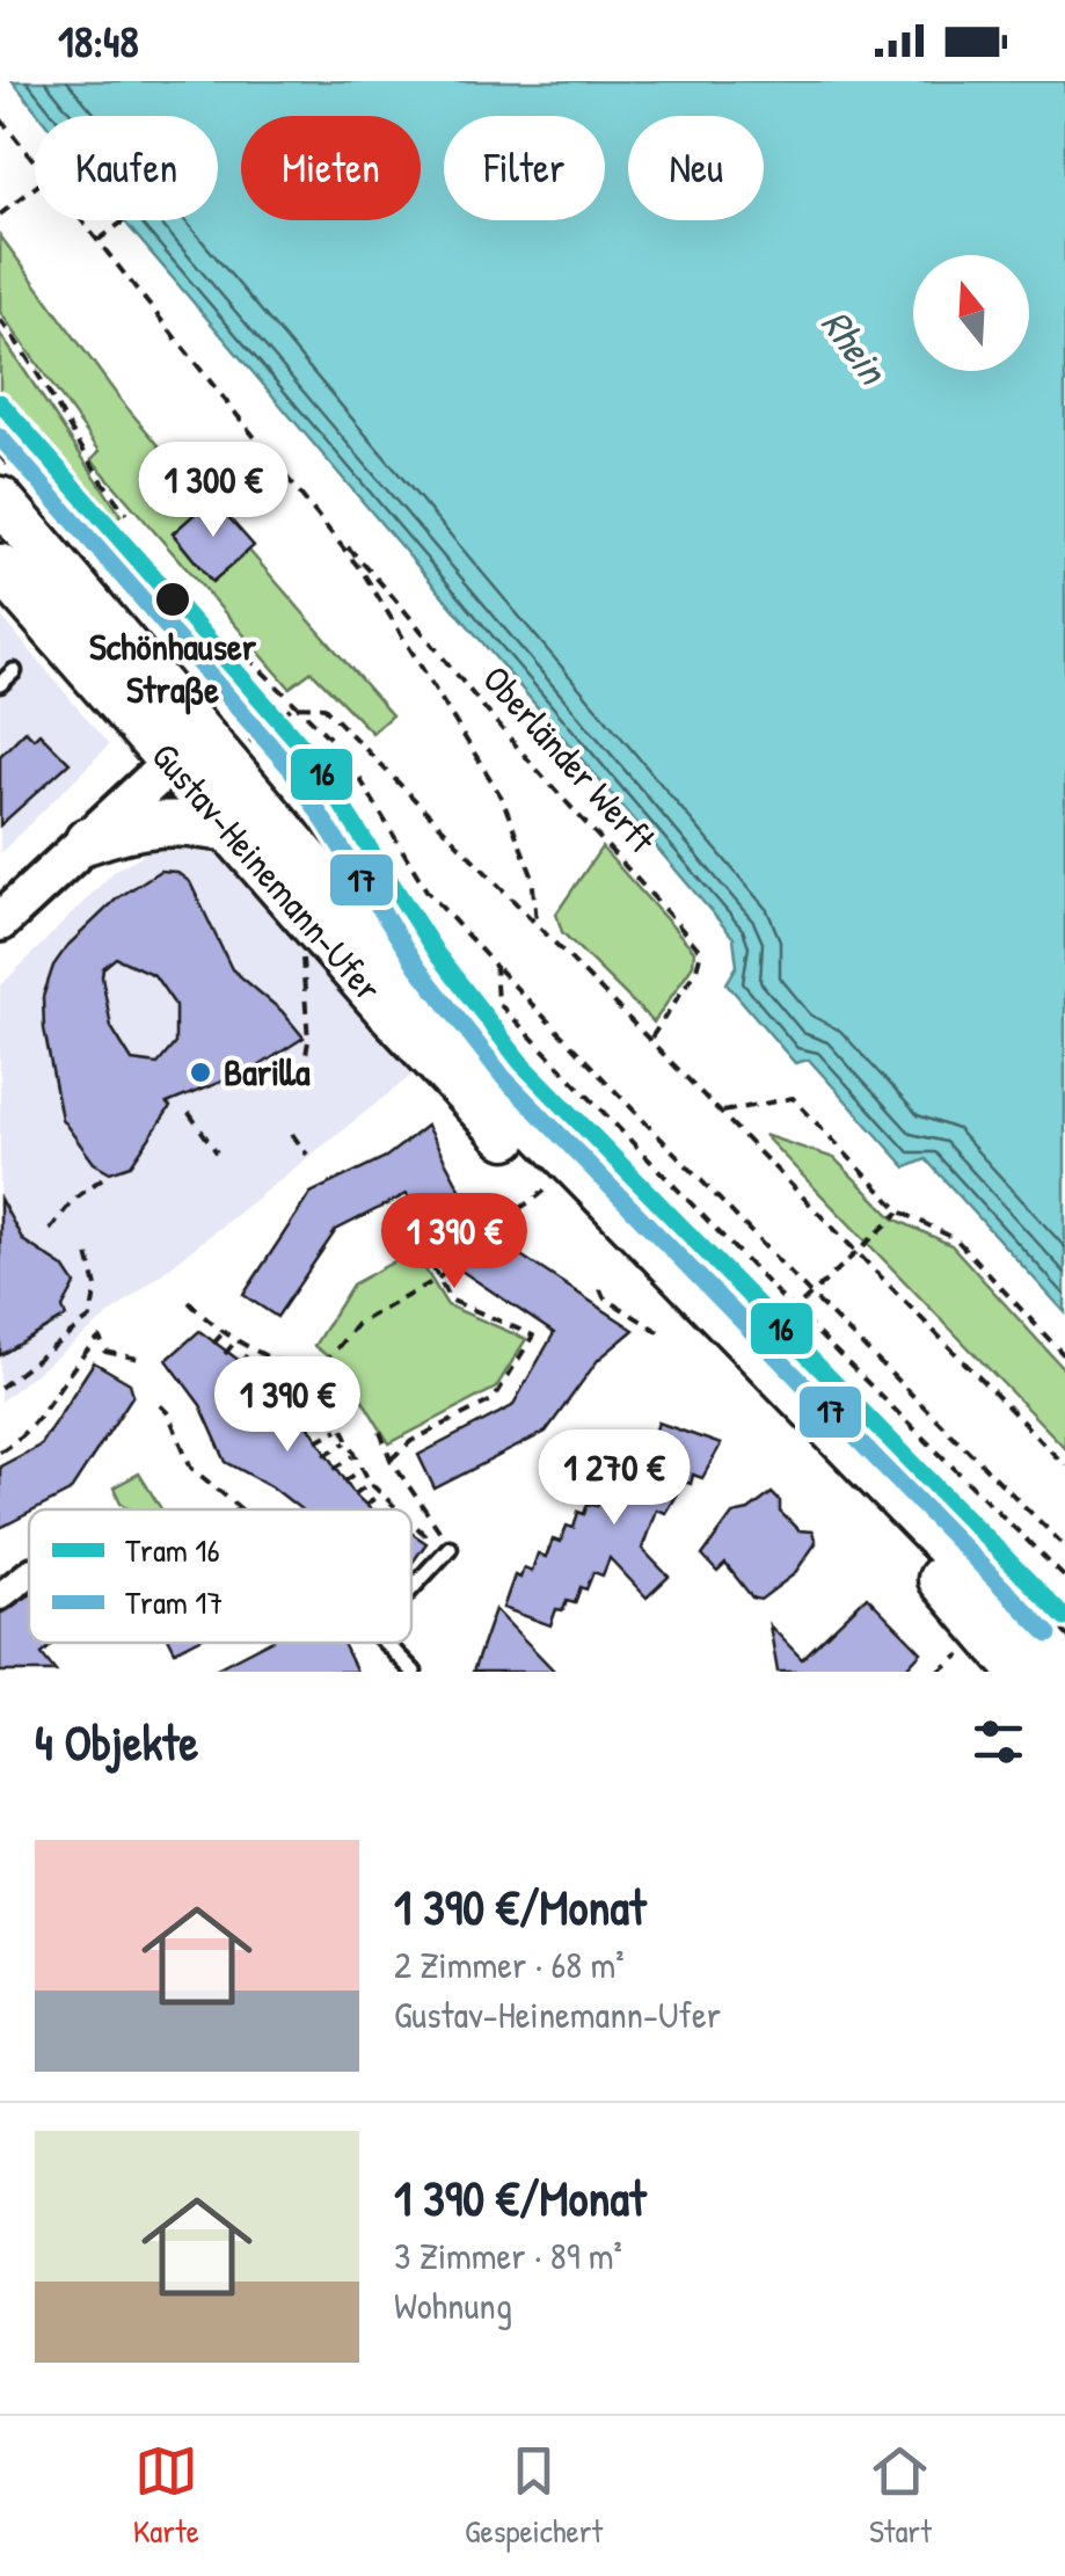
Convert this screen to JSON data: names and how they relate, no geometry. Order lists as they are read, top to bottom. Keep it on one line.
{"streets":{"main road":["Gustav-Heinemann-Ufer"],"path":["Oberländer Werft"]},"water":["Rhein"],"places":["Schönhauser Straße","Barilla"],"lines":["tram line 16","tram line 17"],"legend":["Tram 16","Tram 17"],"north":"top","page":{"status":"18:48","chip":["Kaufen","Mieten","Filter","Neu"],"price":["1 300 €","1 390 €","1 390 €","1 270 €"],"heading":"4 Objekte","list":[{"name":"1 390 €/Monat","note":"2 Zimmer · 68 m² · Gustav-Heinemann-Ufer"},{"name":"1 390 €/Monat","note":"3 Zimmer · 89 m² · Wohnung"}],"tabs":["Karte","Gespeichert","Start"]}}
